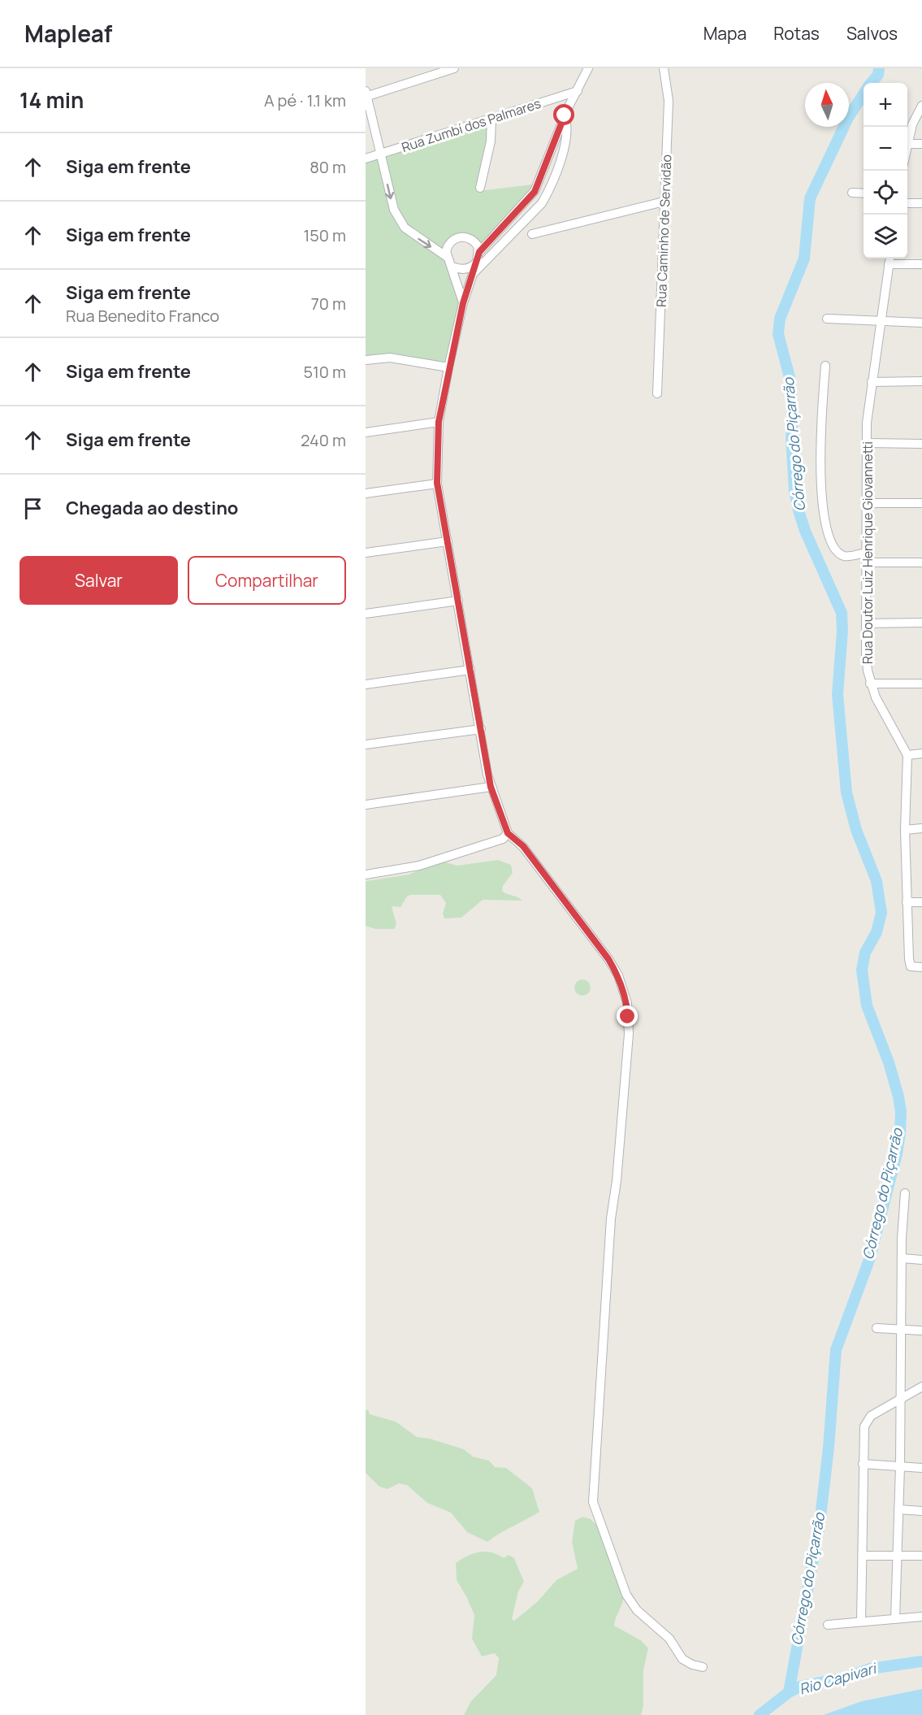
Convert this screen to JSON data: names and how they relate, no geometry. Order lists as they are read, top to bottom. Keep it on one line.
{"streets":{"street":["Rua Zumbí dos Palmares","Rua Caminho de Servidão","Rua Doutor Luiz Henrique Giovannetti"]},"water":["Córrego do Piçarrão","Rio Capivari"],"north":"top","page":{"header":"Mapleaf","nav":["Mapa","Rotas","Salvos"],"heading":["14 min","A pé · 1.1 km"],"map_buttons":["+","−"],"list":[["Siga em frente","80 m"],["Siga em frente","150 m"],["Siga em frente","Rua Benedito Franco","70 m"],["Siga em frente","510 m"],["Siga em frente","240 m"],"Chegada ao destino"],"buttons":["Salvar","Compartilhar"]}}
